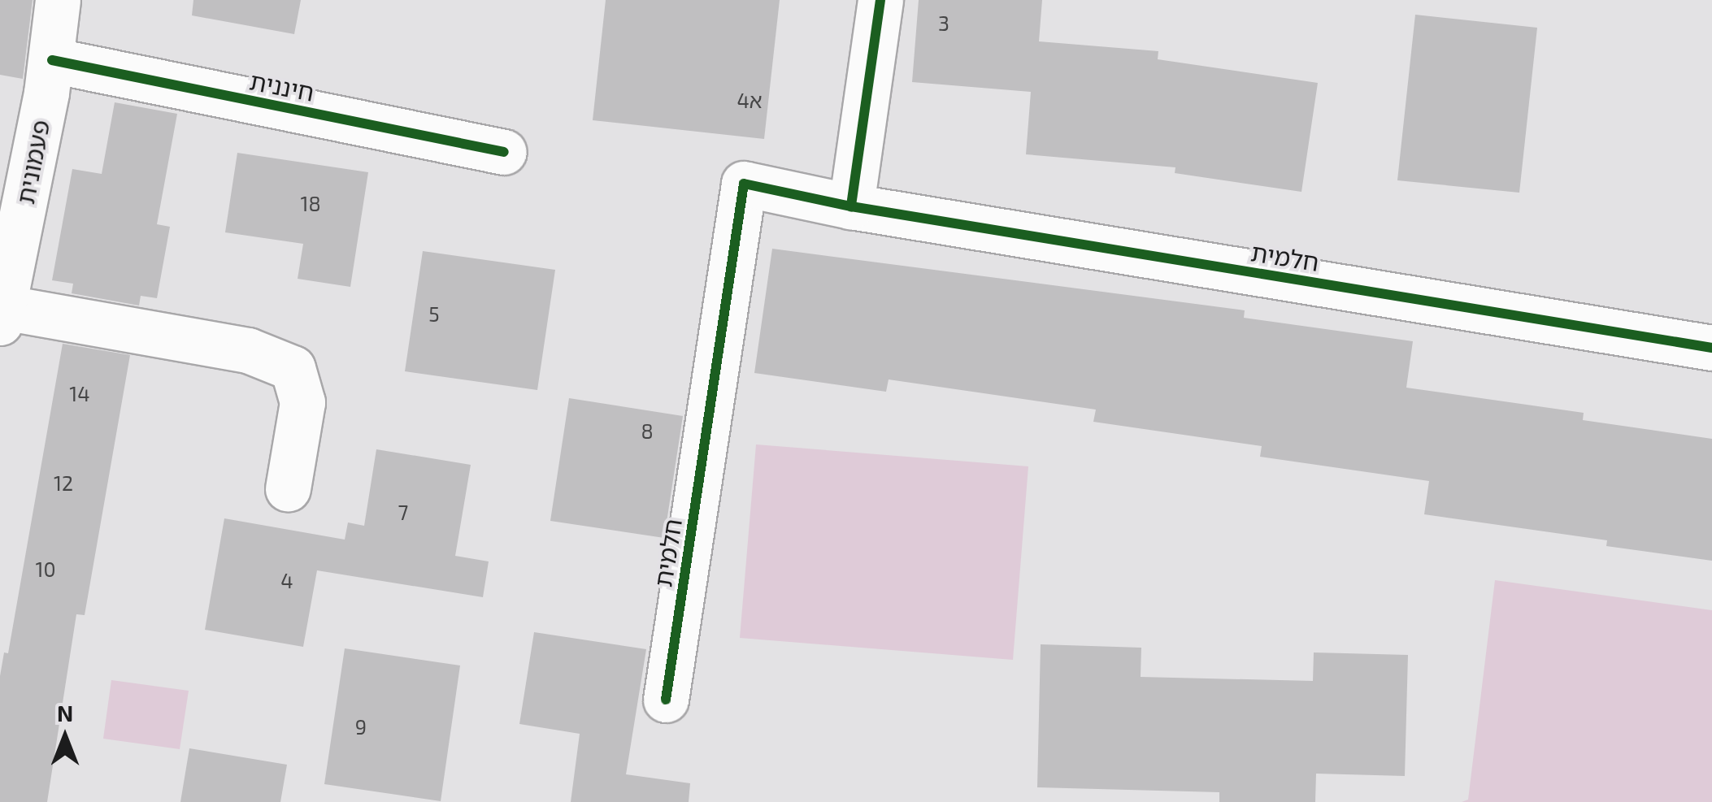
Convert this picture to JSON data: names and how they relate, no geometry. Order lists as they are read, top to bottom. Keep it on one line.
{"streets":{"street":["חיננית","פעמונית","חלמית"]},"crossings":[["חיננית","פעמונית"]],"house_numbers":["3","4א","18","5","14","8","12","7","10","4","9"],"north":"top"}
